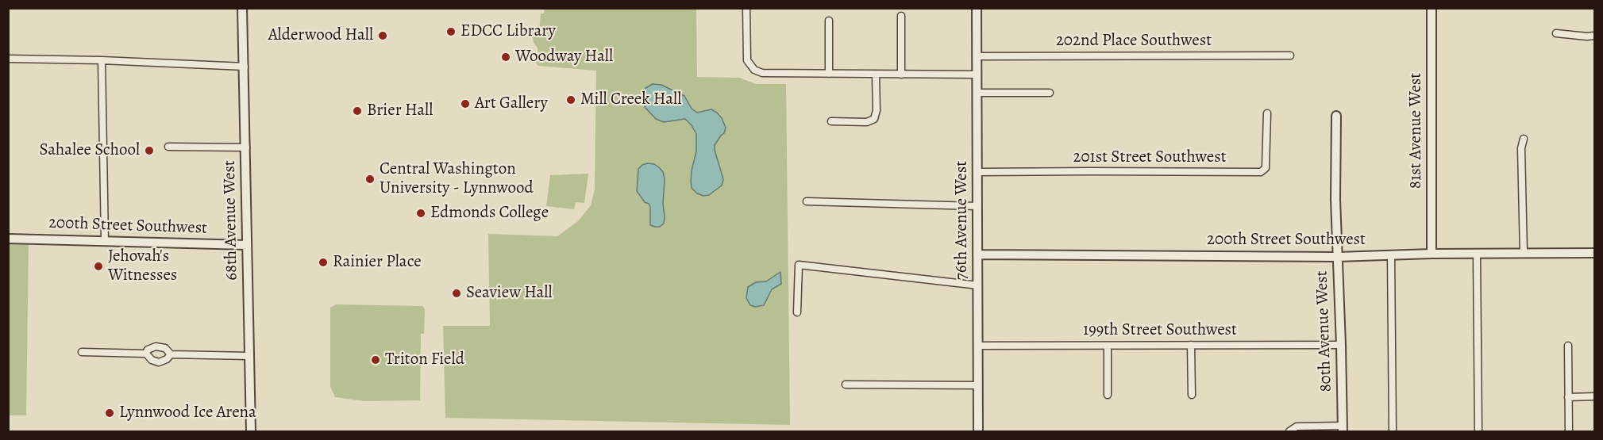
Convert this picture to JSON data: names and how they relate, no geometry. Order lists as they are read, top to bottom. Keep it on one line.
{"streets":{"street":["202nd Place Southwest","81st Avenue West","201st Street Southwest","68th Avenue West","76th Avenue West","200th Street Southwest","199th Street Southwest","80th Avenue West"]},"crossings":[["202nd Place Southwest","76th Avenue West"],["81st Avenue West","200th Street Southwest"],["201st Street Southwest","76th Avenue West"],["68th Avenue West","200th Street Southwest"],["76th Avenue West","200th Street Southwest"],["76th Avenue West","199th Street Southwest"],["200th Street Southwest","80th Avenue West"],["199th Street Southwest","80th Avenue West"]],"places":["EDCC Library","Alderwood Hall","Woodway Hall","Mill Creek Hall","Art Gallery","Brier Hall","Sahalee School","Central Washington University - Lynnwood","Edmonds College","Rainier Place","Jehovah's Witnesses","Seaview Hall","Triton Field","Lynnwood Ice Arena"]}
